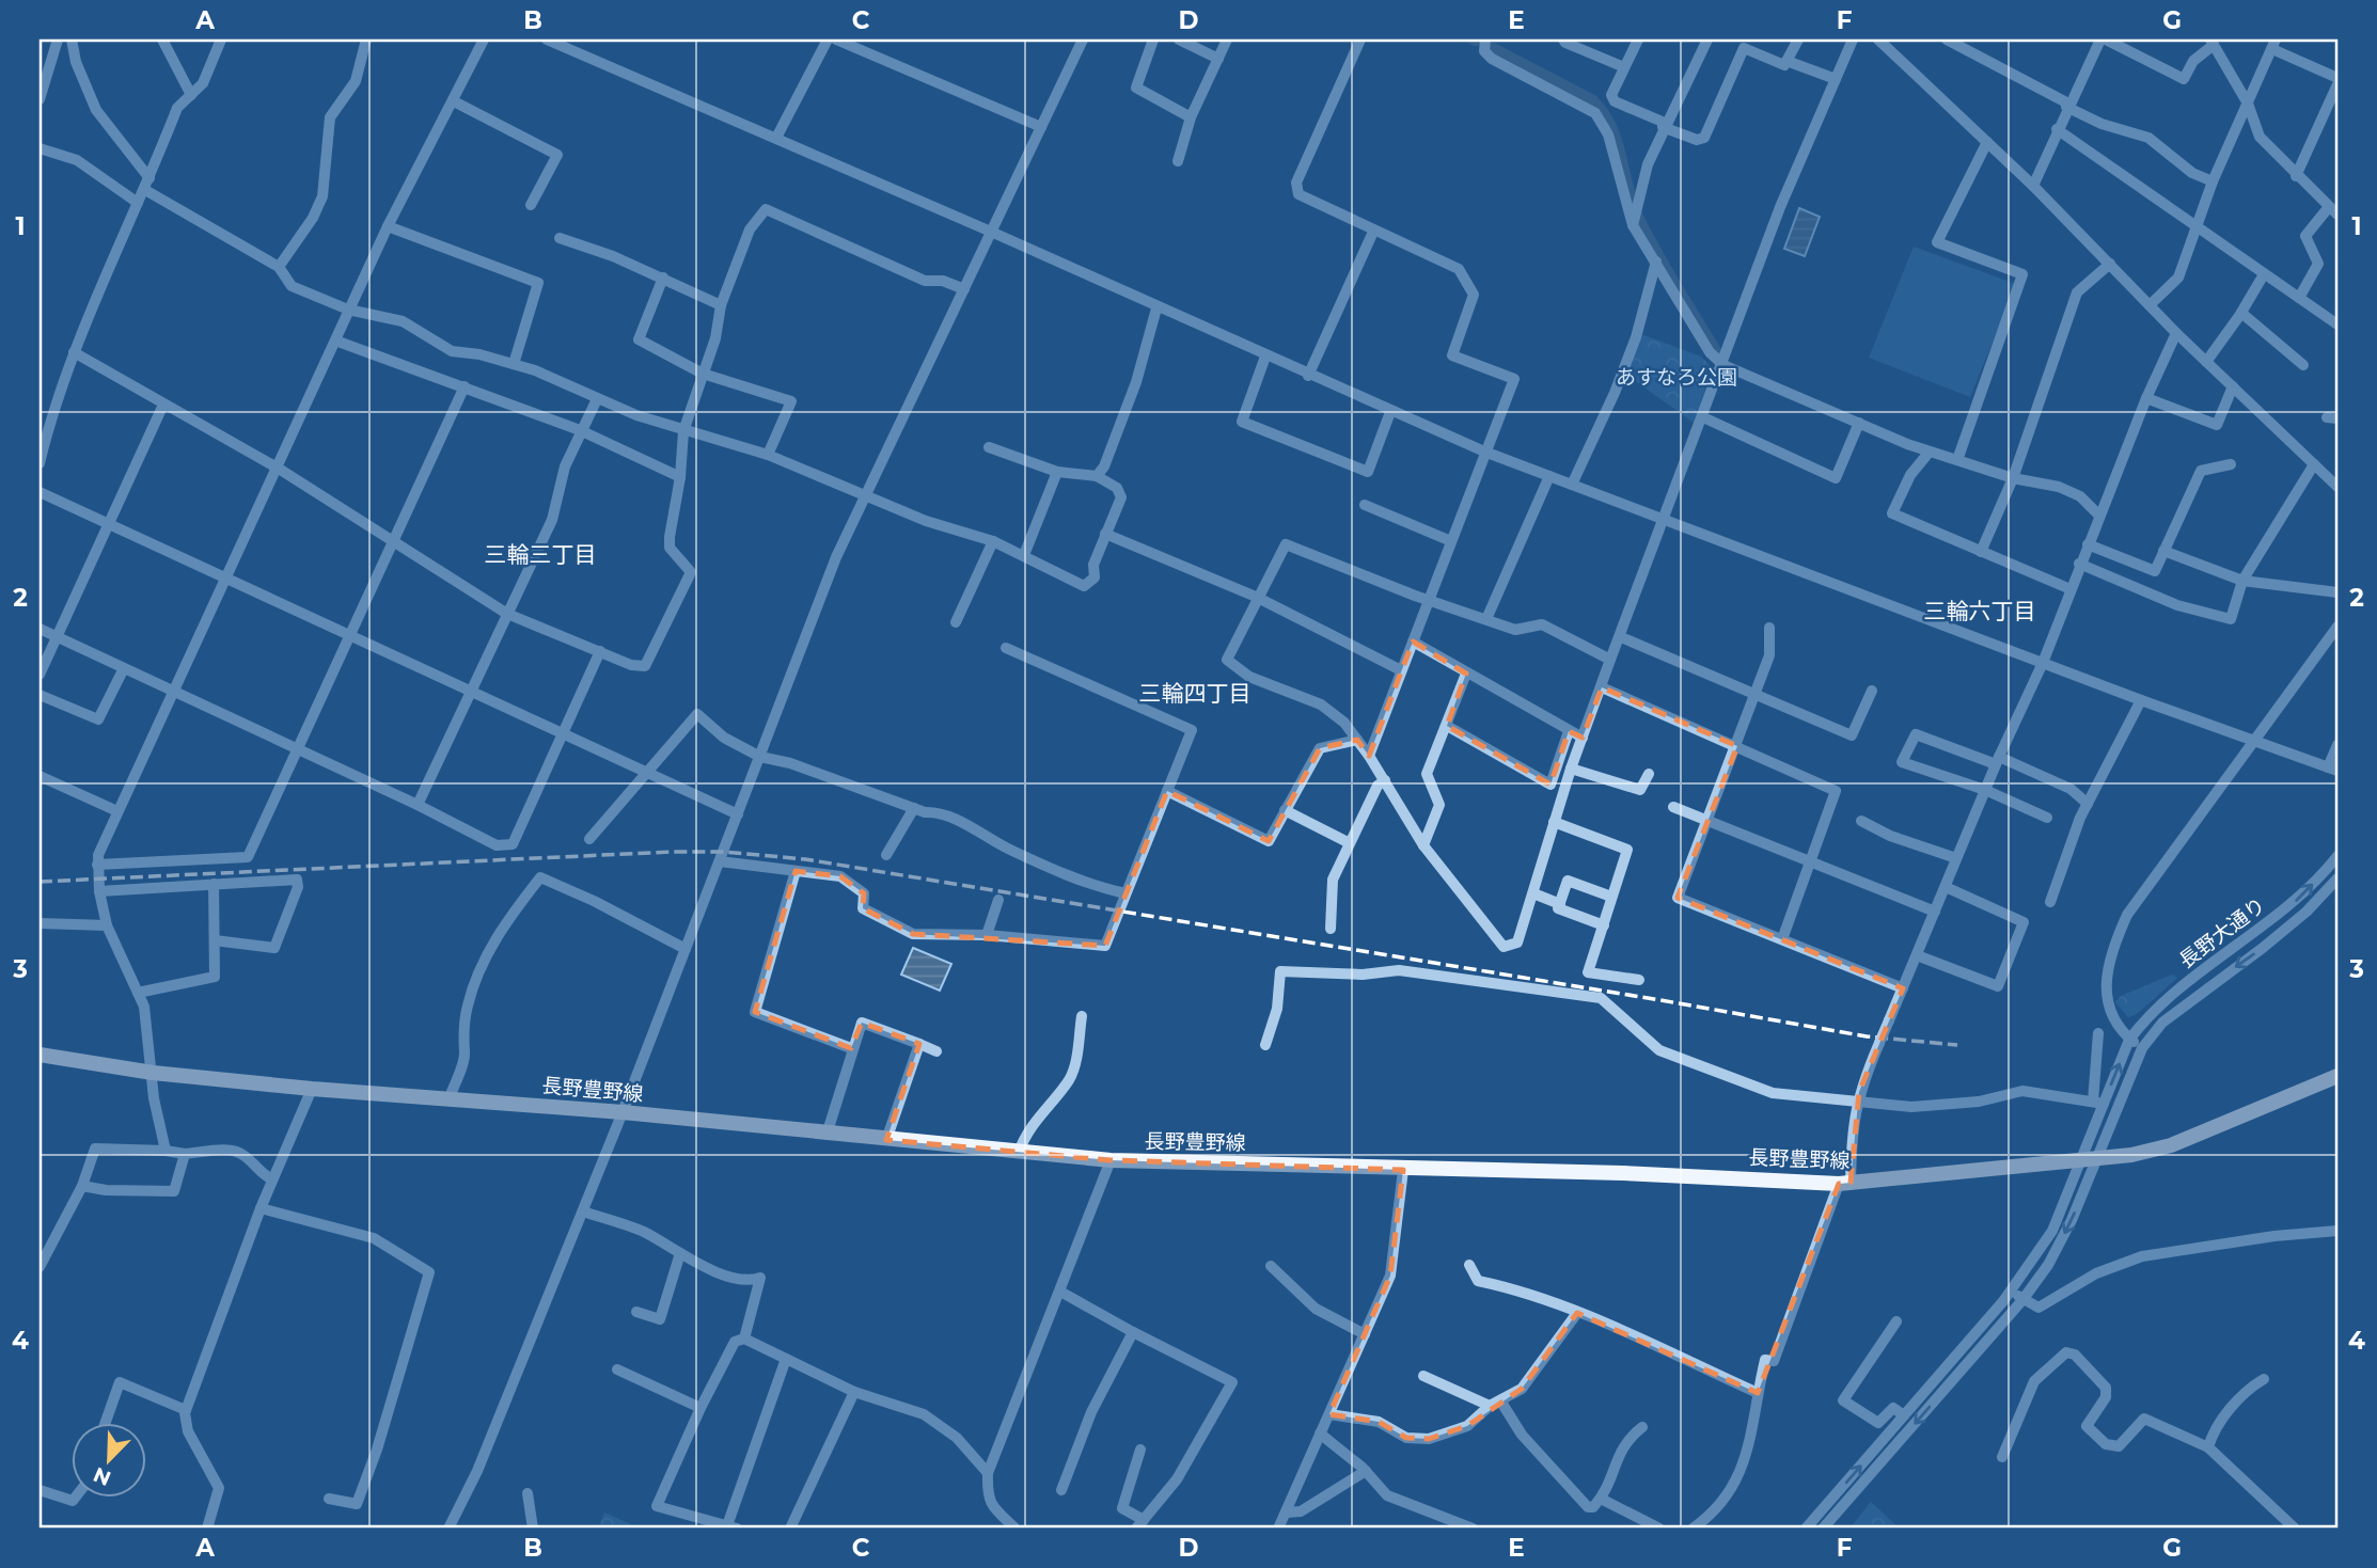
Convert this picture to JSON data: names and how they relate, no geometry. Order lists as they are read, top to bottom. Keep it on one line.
{"streets":{"main road":["長野豊野線"],"street":["長野大通り"]},"crossings":[["長野大通り","長野豊野線"]],"districts":["三輪三丁目","三輪六丁目","三輪四丁目"],"parks":["あすなろ公園"],"north":"bottom left","grid":{"columns":["A","B","C","D","E","F","G"],"rows":["1","2","3","4"]}}
